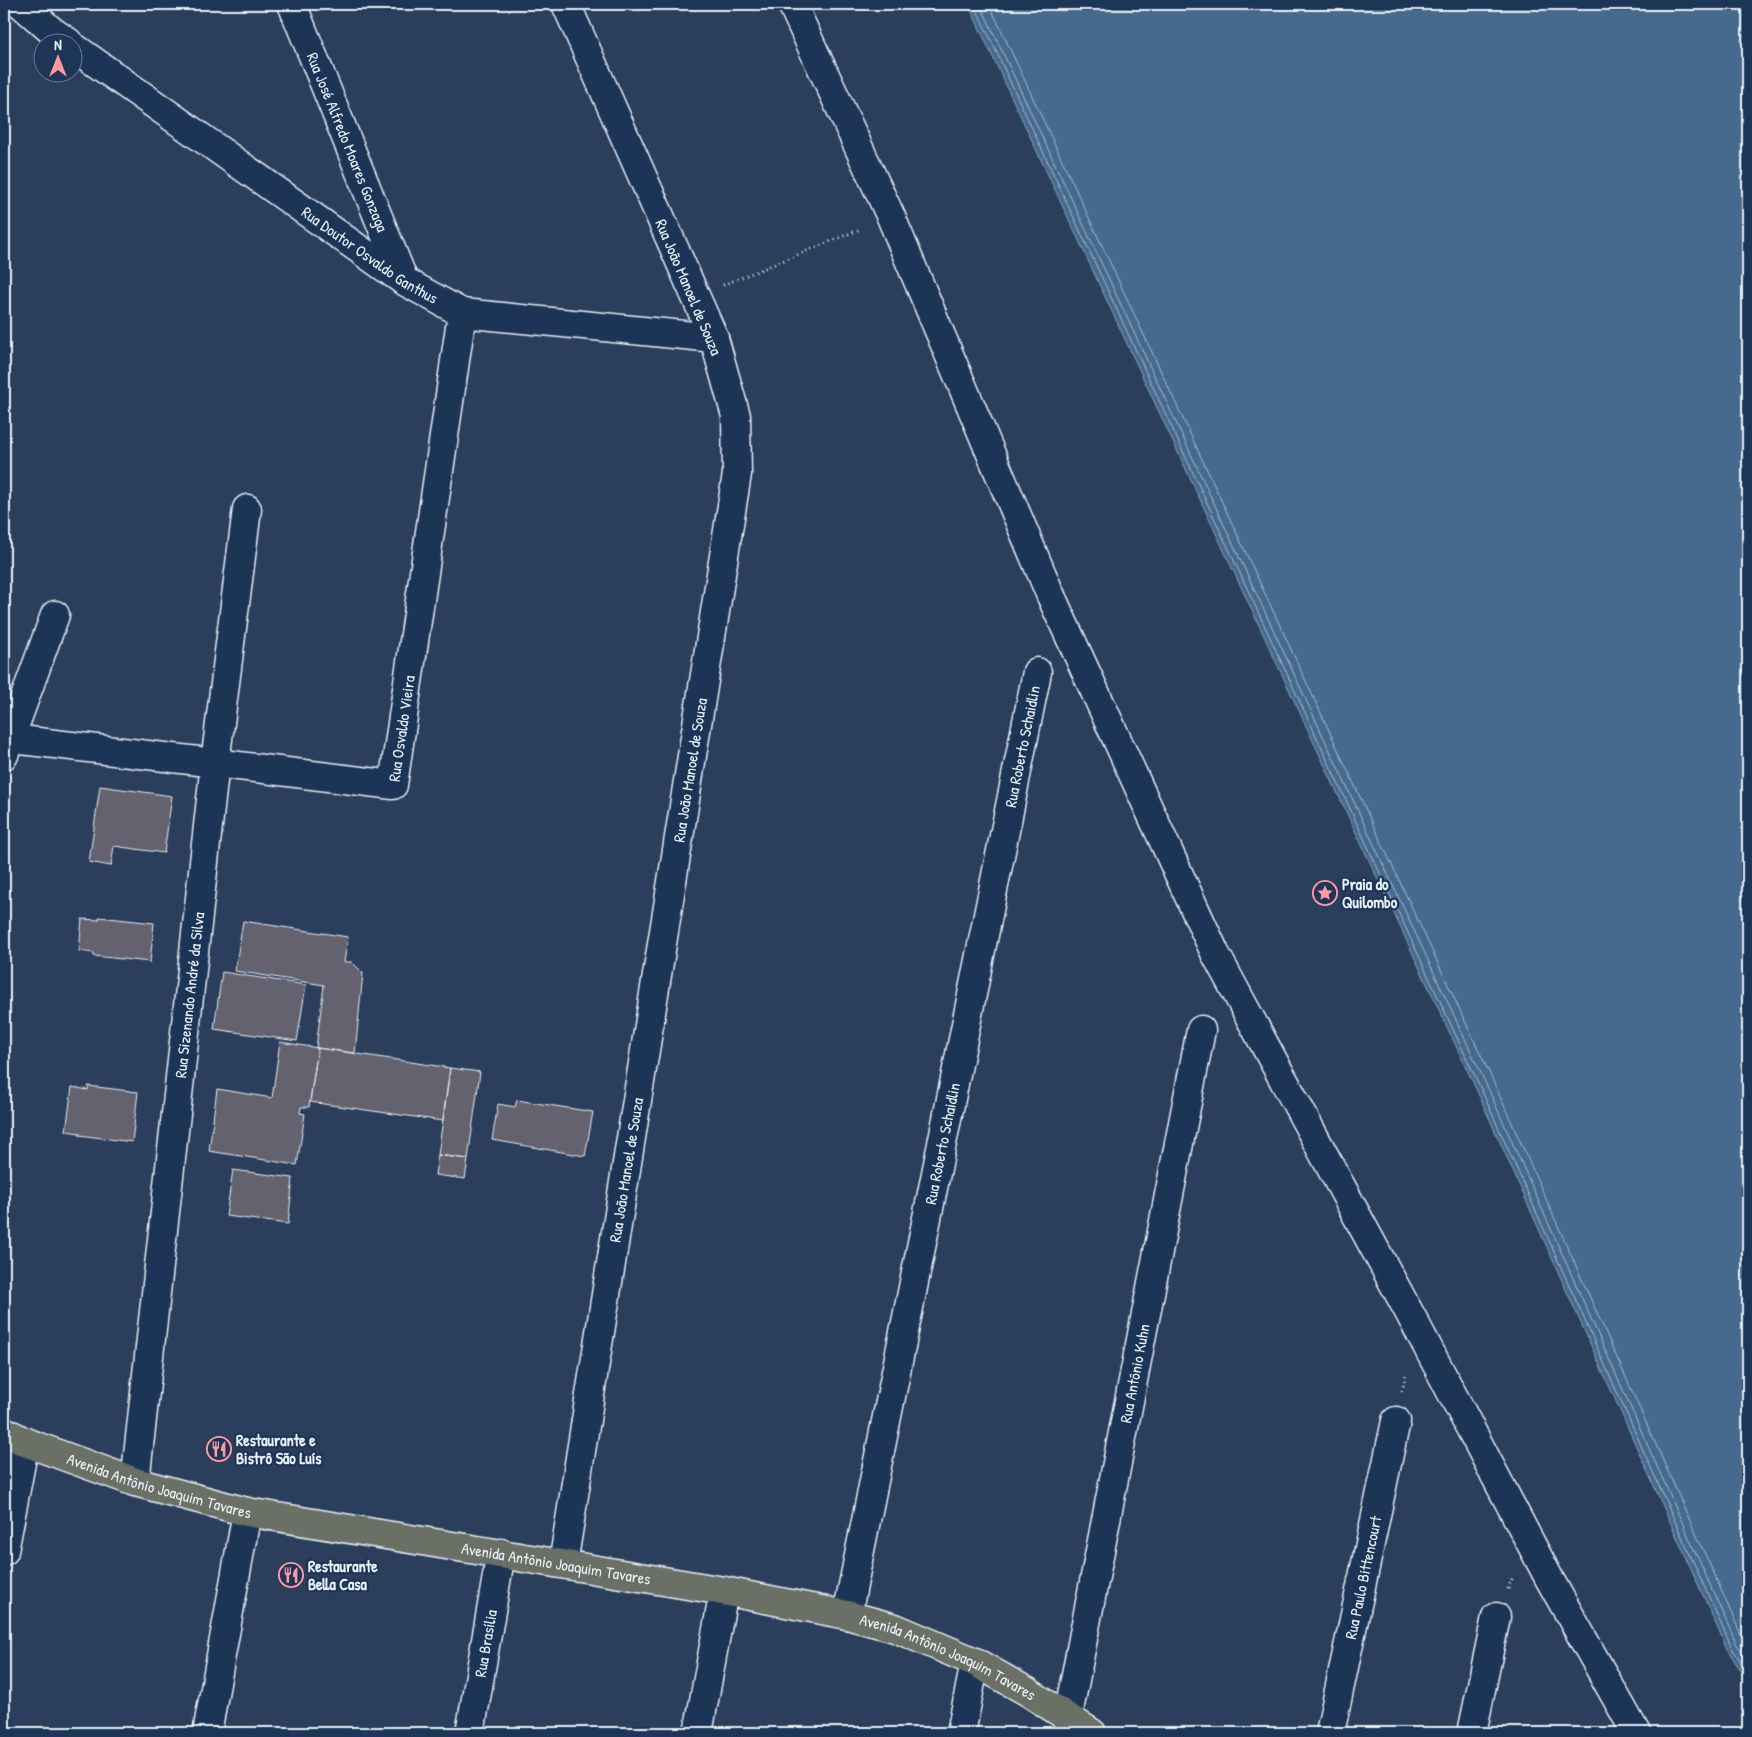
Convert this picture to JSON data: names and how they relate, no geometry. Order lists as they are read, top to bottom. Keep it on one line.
{"streets":{"main road":["Avenida Antônio Joaquim Tavares"],"street":["Rua José Alfredo Moares Gonzaga","Rua Doutor Osvaldo Ganthus","Rua João Manoel de Souza","Rua Osvaldo Vieira","Rua Roberto Schaidlin","Rua Sizenando André da Silva","Rua Antônio Kuhn","Rua Paulo Bittencourt","Rua Brasília"]},"crossings":[["Rua José Alfredo Moares Gonzaga","Rua Doutor Osvaldo Ganthus"],["Rua Doutor Osvaldo Ganthus","Rua João Manoel de Souza"],["Rua Doutor Osvaldo Ganthus","Rua Osvaldo Vieira"],["Rua João Manoel de Souza","Avenida Antônio Joaquim Tavares"],["Rua Osvaldo Vieira","Rua Sizenando André da Silva"],["Rua Roberto Schaidlin","Avenida Antônio Joaquim Tavares"],["Rua Sizenando André da Silva","Avenida Antônio Joaquim Tavares"],["Rua Antônio Kuhn","Avenida Antônio Joaquim Tavares"],["Avenida Antônio Joaquim Tavares","Rua Brasília"]],"places":{"place":["Praia do Quilombo"],"restaurant":["Restaurante e Bistrô São Luís","Restaurante Bella Casa"]},"north":"top"}
